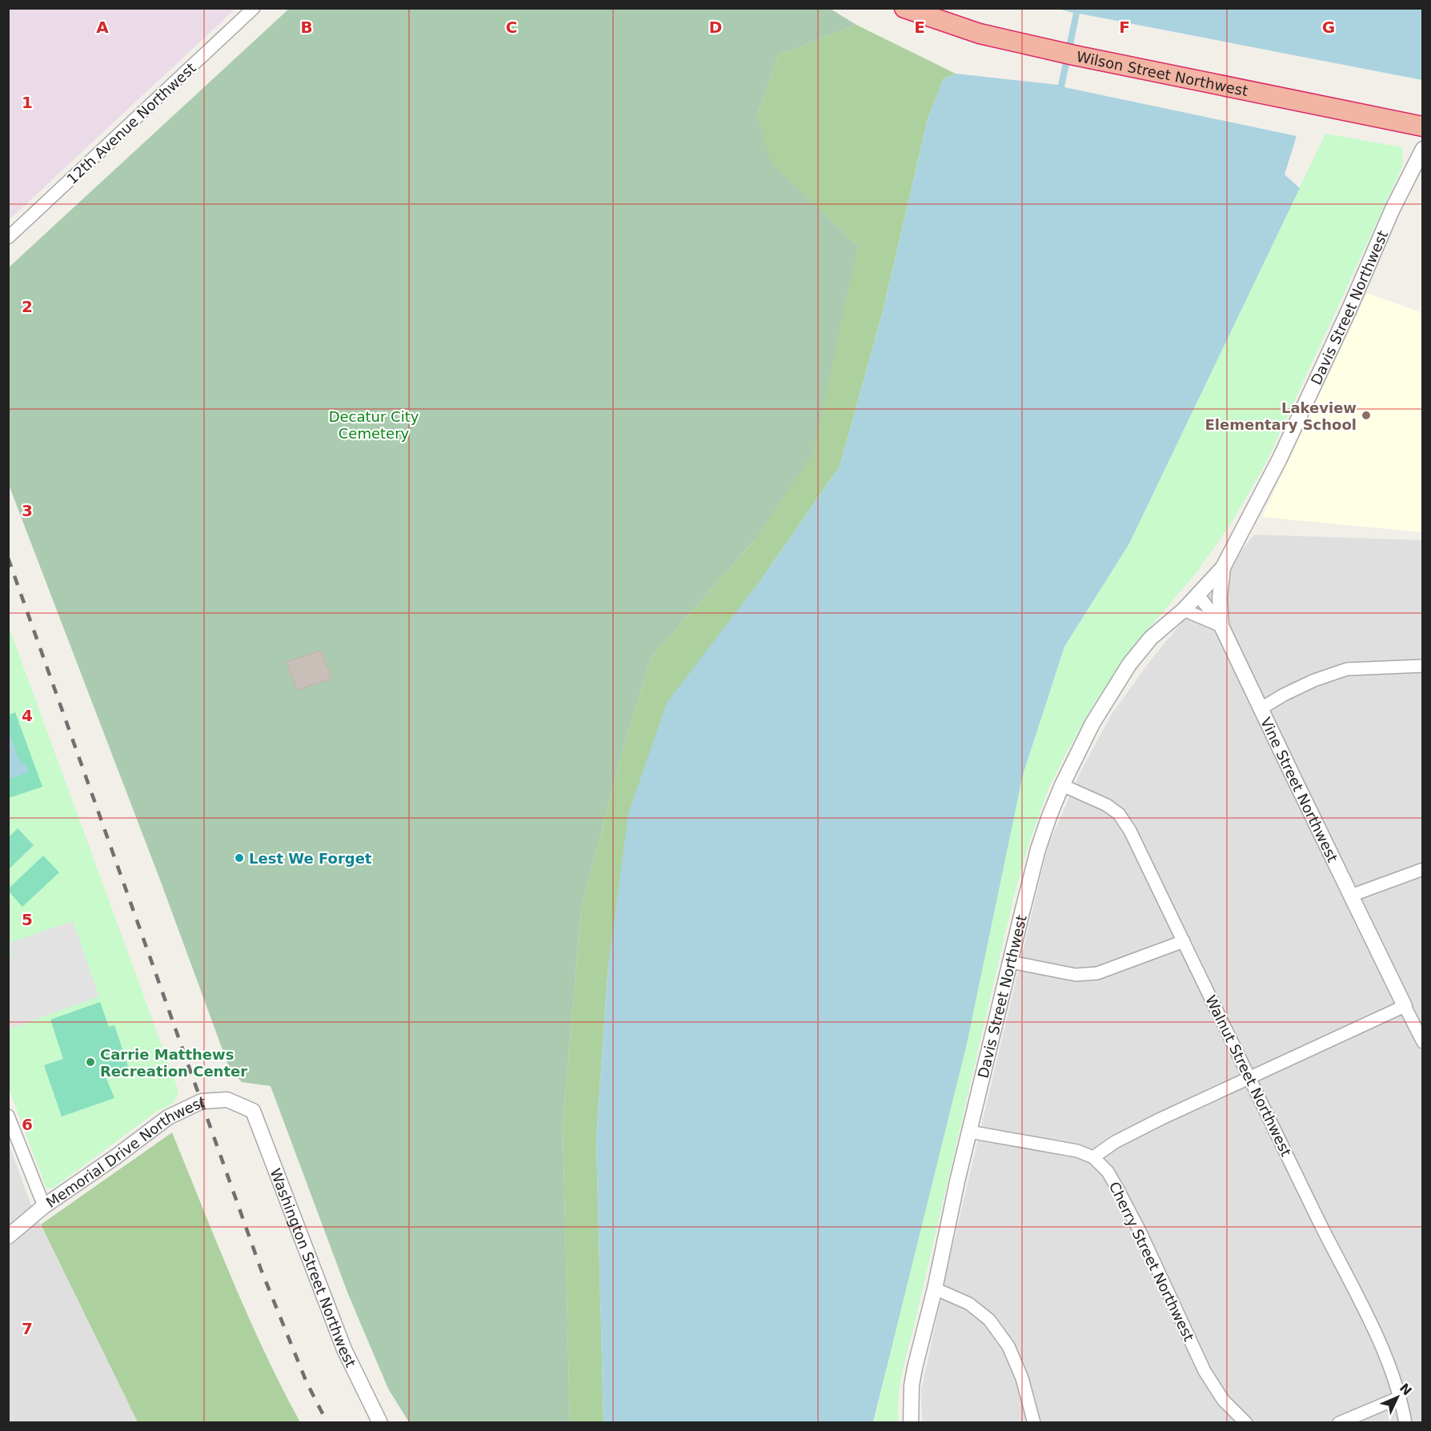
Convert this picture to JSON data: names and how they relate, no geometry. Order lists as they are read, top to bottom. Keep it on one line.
{"streets":{"highway":["Wilson Street Northwest"],"street":["12th Avenue Northwest","Davis Street Northwest","Vine Street Northwest","Walnut Street Northwest","Memorial Drive Northwest","Cherry Street Northwest","Washington Street Northwest"]},"crossings":[["Davis Street Northwest","Vine Street Northwest"],["Davis Street Northwest","Walnut Street Northwest"],["Davis Street Northwest","Cherry Street Northwest"],["Memorial Drive Northwest","Washington Street Northwest"]],"parks":["Decatur City Cemetery"],"places":["Lakeview Elementary School","Lest We Forget","Carrie Matthews Recreation Center"],"north":"top right","grid":{"columns":["A","B","C","D","E","F","G"],"rows":["1","2","3","4","5","6","7"]}}
